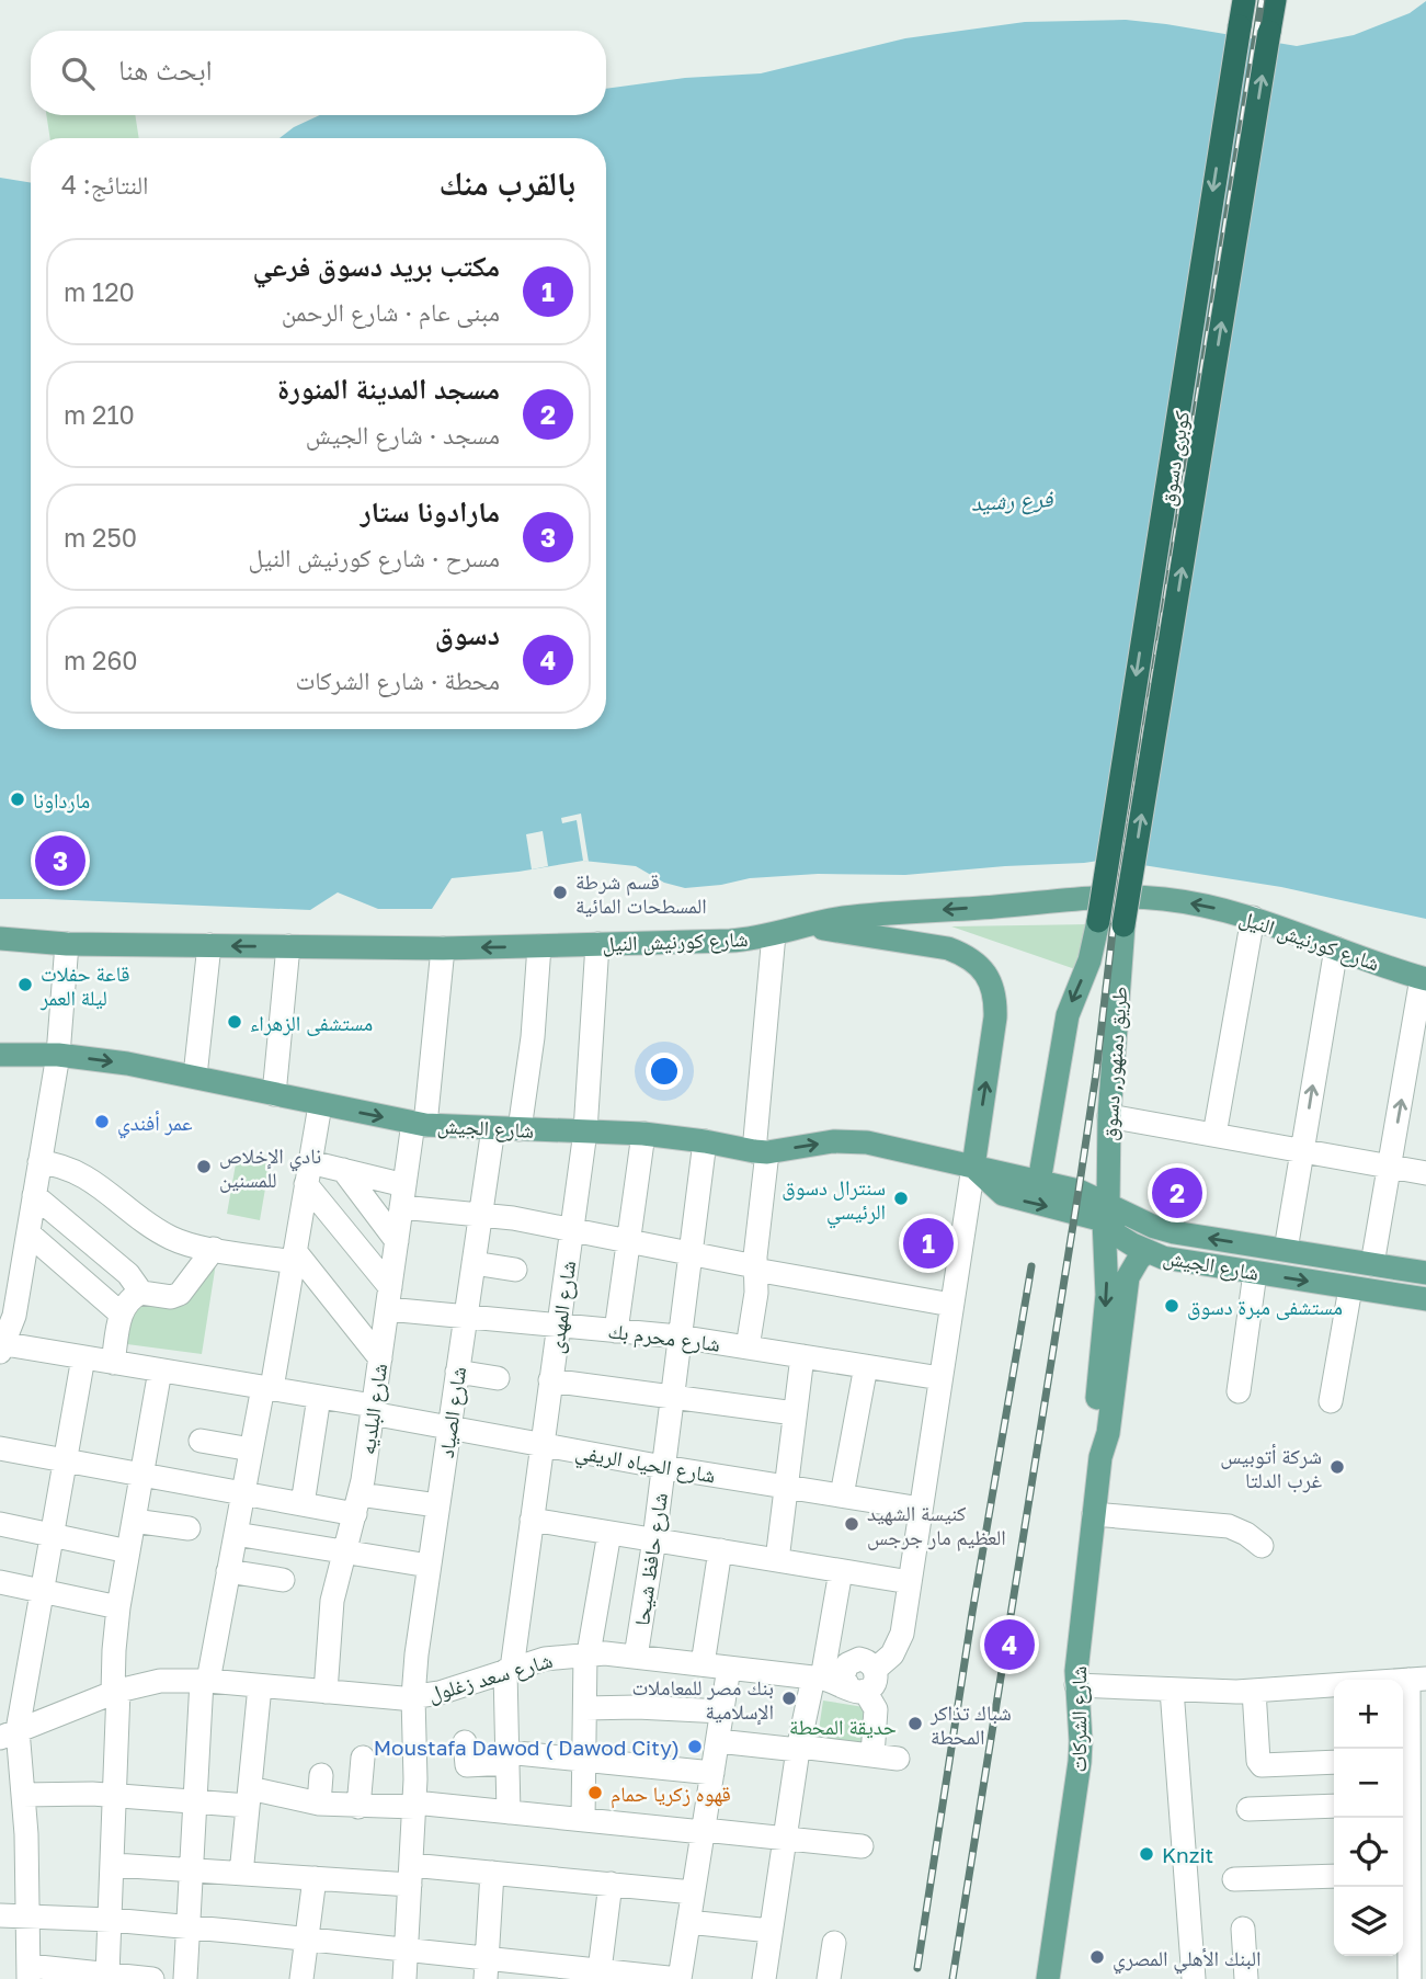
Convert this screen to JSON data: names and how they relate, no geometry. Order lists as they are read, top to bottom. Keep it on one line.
{"streets":{"highway":["كوبرى دسوق"],"main road":["شارع كورنيش النيل","طريق دمنهور, دسوق","شارع الجيش","شارع الشركات"],"street":["شارع المهدى","شارع محرم بك","شارع البلديه","شارع الصياد","شارع الحياه الريفي","شارع حافظ شيحا","شارع سعد زغلول"]},"crossings":[["كوبرى دسوق","طريق دمنهور, دسوق"],["شارع كورنيش النيل","شارع المهدى"],["شارع كورنيش النيل","شارع البلديه"],["طريق دمنهور, دسوق","شارع الجيش"],["طريق دمنهور, دسوق","شارع الشركات"],["شارع الجيش","شارع المهدى"],["شارع الجيش","شارع البلديه"],["شارع الجيش","شارع الصياد"],["شارع الجيش","شارع حافظ شيحا"],["شارع الجيش","شارع الشركات"],["شارع المهدى","شارع محرم بك"],["شارع المهدى","شارع الحياه الريفي"],["شارع المهدى","شارع سعد زغلول"],["شارع محرم بك","شارع البلديه"],["شارع محرم بك","شارع الصياد"],["شارع محرم بك","شارع حافظ شيحا"],["شارع البلديه","شارع الحياه الريفي"],["شارع البلديه","شارع سعد زغلول"],["شارع الصياد","شارع الحياه الريفي"],["شارع الصياد","شارع سعد زغلول"],["شارع الحياه الريفي","شارع حافظ شيحا"],["شارع حافظ شيحا","شارع سعد زغلول"]],"one_way":["شارع كورنيش النيل"],"water":["فرع رشيد"],"parks":["حديقة المحطة"],"places":["مارداونا","قسم شرطة المسطحات المائية","قاعة حفلات ليلة العمر","مستشفى الزهراء","عمر أفندي","نادي الإخلاص للمسنين","سنترال دسوق الرئيسي","مستشفى مبرة دسوق","شركة أتوبيس غرب الدلتا","كنيسة الشهيد العظيم مار جرجس","بنك مصر للمعاملات الإسلامية","شباك تذاكر المحطة","Moustafa Dawod ( Dawod City)","قهوه زكريا حمام","Knzit","البنك الأهلي المصري"],"page":{"search":"ابحث هنا","heading":["بالقرب منك","النتائج: 4"],"list":[{"mark":"1","name":"مكتب بريد دسوق فرعي","note":"مبنى عام · شارع الرحمن","value":"120 m"},{"mark":"2","name":"مسجد المدينة المنورة","note":"مسجد · شارع الجيش","value":"210 m"},{"mark":"3","name":"مارادونا ستار","note":"مسرح · شارع كورنيش النيل","value":"250 m"},{"mark":"4","name":"دسوق","note":"محطة · شارع الشركات","value":"260 m"}],"pins":["3","2","1","4"],"map_buttons":["+","−"]}}
